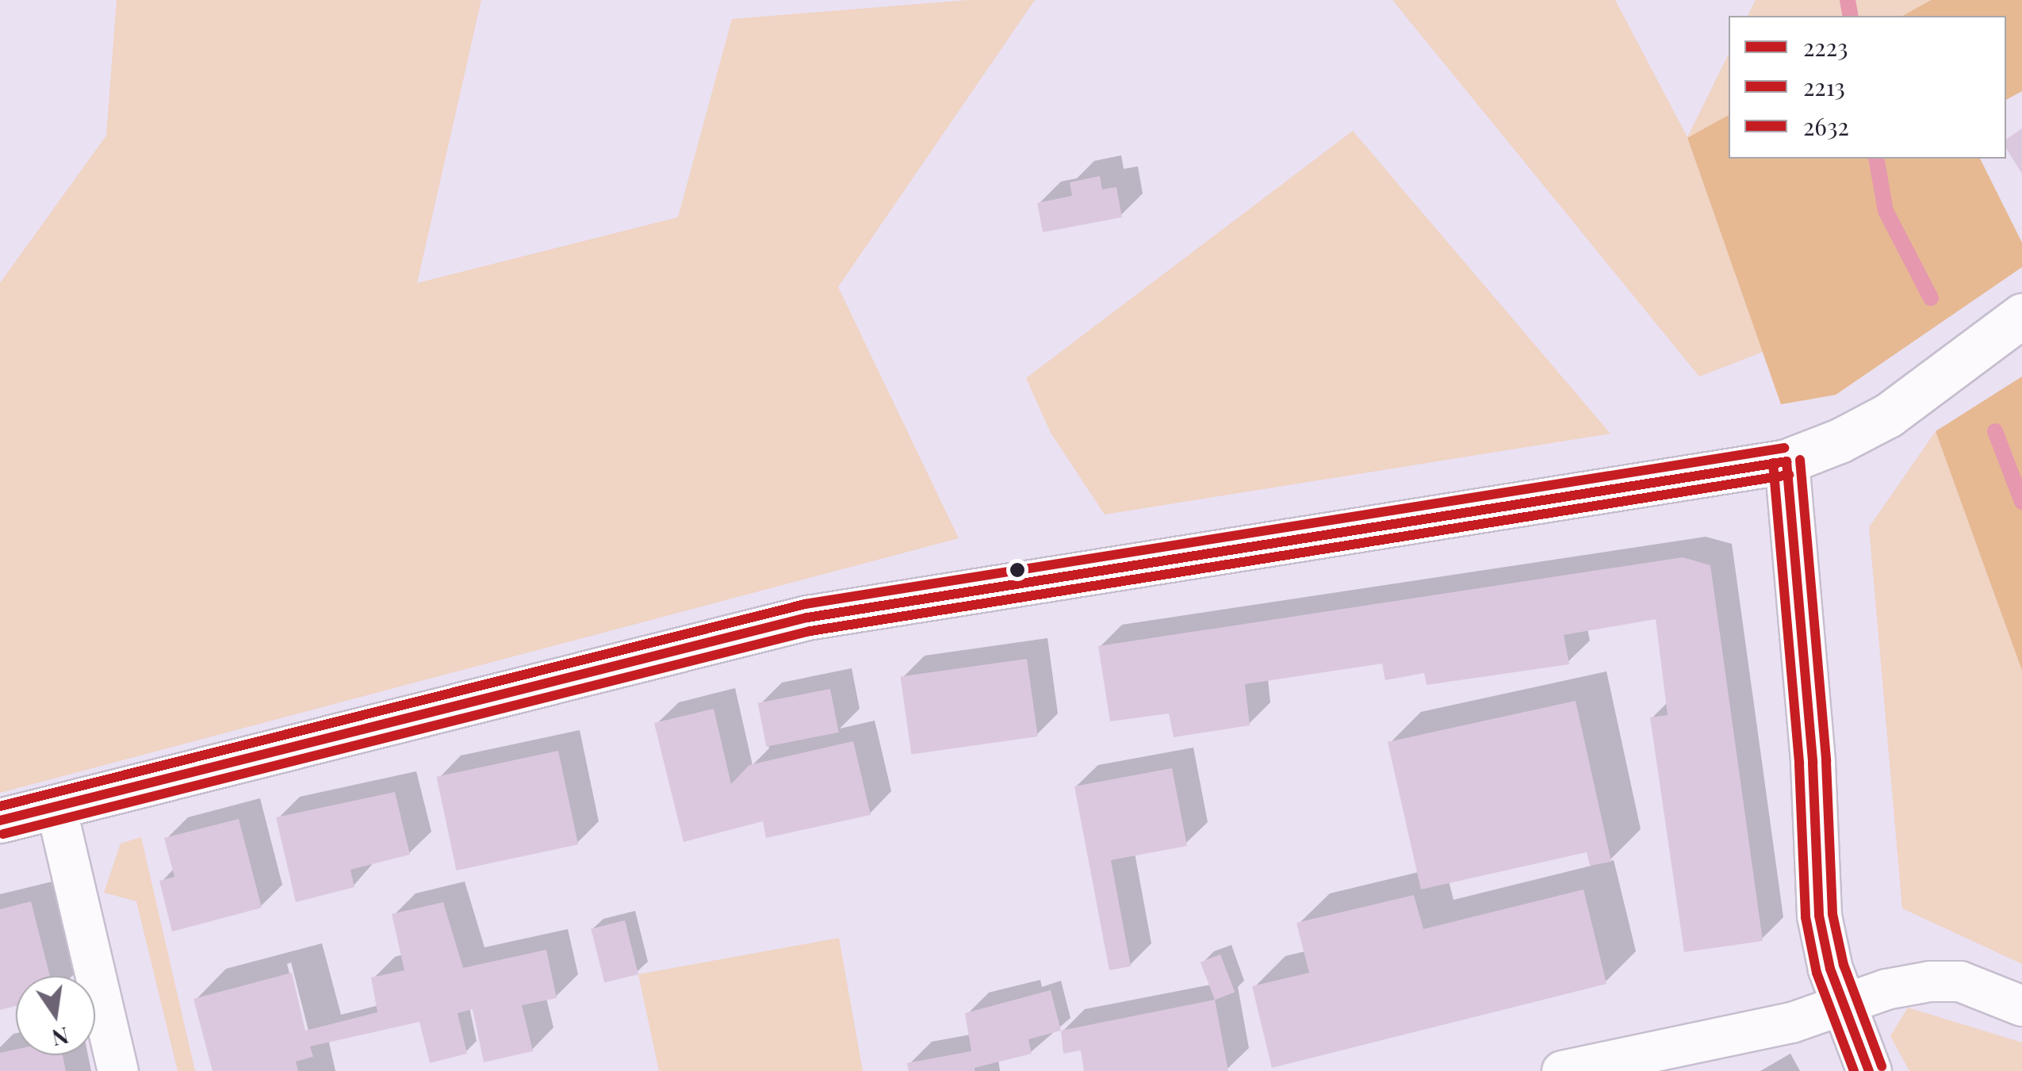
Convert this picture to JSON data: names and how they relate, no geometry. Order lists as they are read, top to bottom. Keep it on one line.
{"lines":["transit line 2632","transit line 2223","transit line 2213"],"legend":["2223","2213","2632"],"north":"bottom"}
